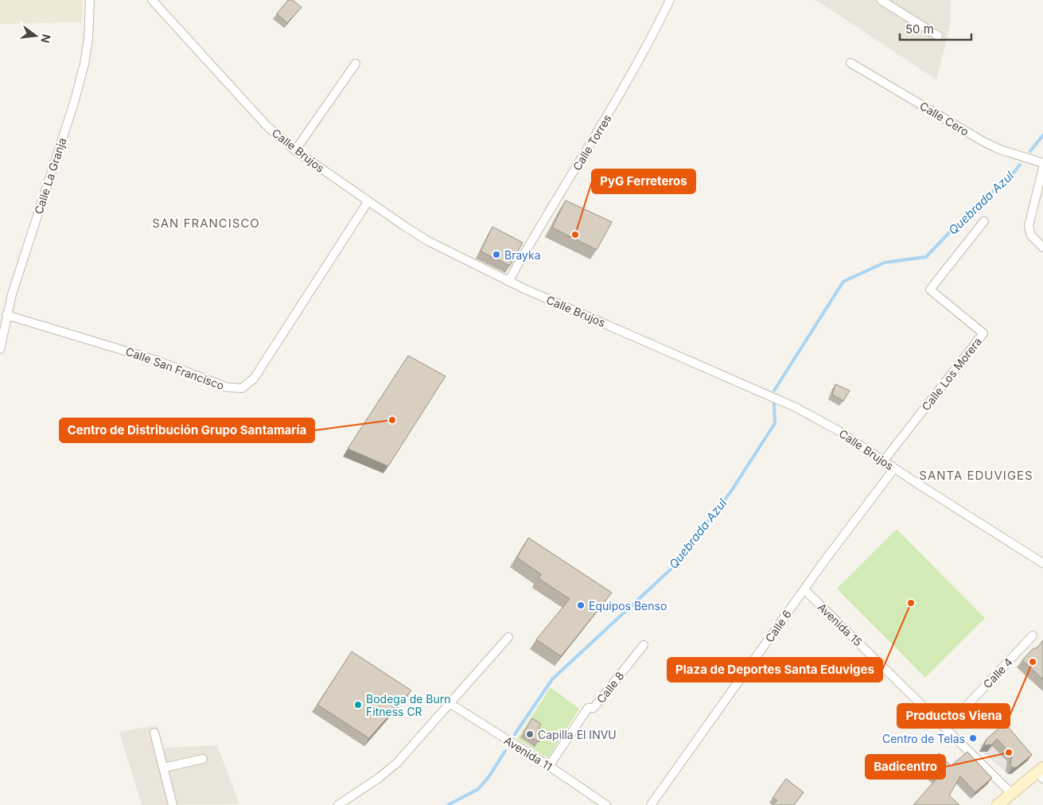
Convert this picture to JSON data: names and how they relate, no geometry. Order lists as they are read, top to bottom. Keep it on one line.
{"streets":{"street":["Calle Cero","Calle Torres","Calle Brujos","Calle La Granja","Calle San Francisco","Calle Los Morera","Avenida 15","Calle 6","Calle 4","Calle 8","Avenida 11"]},"crossings":[["Calle Torres","Calle Brujos"],["Calle Brujos","Calle San Francisco"],["Calle Brujos","Calle Los Morera"],["Calle Brujos","Calle 6"],["Calle La Granja","Calle San Francisco"],["Avenida 15","Calle 6"],["Avenida 15","Calle 4"],["Calle 8","Avenida 11"]],"districts":["SAN FRANCISCO","SANTA EDUVIGES"],"water":["Quebrada Azul"],"places":["PyG Ferreteros","Brayka","Centro de Distribución Grupo Santamaría","Plaza de Deportes Santa Eduviges","Equipos Benso","Productos Viena","Bodega de Burn Fitness CR","Capilla El INVU","Centro de Telas","Badicentro"],"scale_bar":"50 m","north":"right"}
